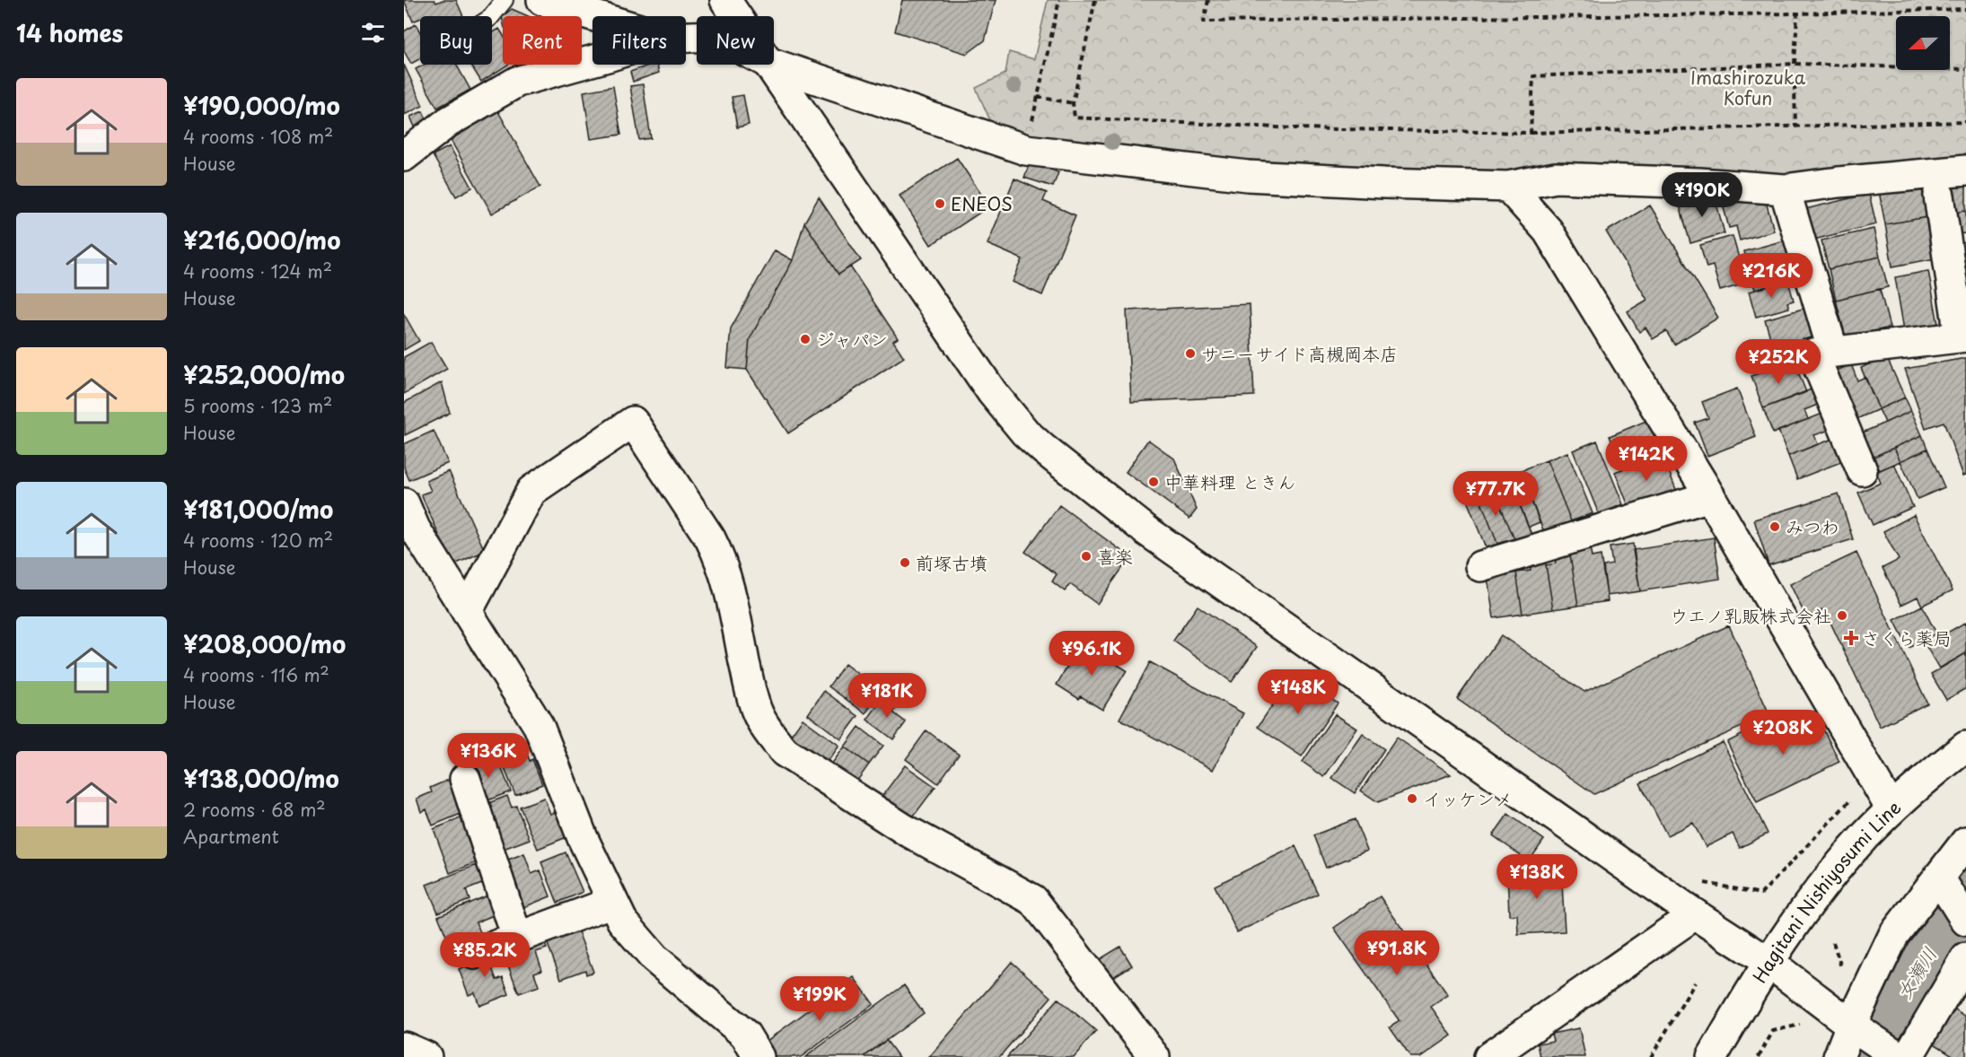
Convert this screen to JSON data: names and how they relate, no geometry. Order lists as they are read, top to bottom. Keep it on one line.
{"streets":{"street":["Hagitani Nishiyosumi Line"]},"water":["女瀬川"],"parks":["Imashirozuka Kofun"],"places":{"other":["ENEOS","ジャパン","サニーサイド高槻岡本店","中華料理 ときん","みつわ","喜楽","前塚古墳","ウエノ乳販株式会社","イッケンメ"],"health":["さくら薬局"]},"north":"left","page":{"heading":"14 homes","chip":["Buy","Rent","Filters","New"],"list":[{"name":"¥190,000/mo","note":"4 rooms · 108 m² · House"},{"name":"¥216,000/mo","note":"4 rooms · 124 m² · House"},{"name":"¥252,000/mo","note":"5 rooms · 123 m² · House"},{"name":"¥181,000/mo","note":"4 rooms · 120 m² · House"},{"name":"¥208,000/mo","note":"4 rooms · 116 m² · House"},{"name":"¥138,000/mo","note":"2 rooms · 68 m² · Apartment"}],"price":["¥190K","¥216K","¥252K","¥142K","¥77.7K","¥96.1K","¥148K","¥181K","¥208K","¥136K","¥138K","¥91.8K","¥85.2K","¥199K"]}}
